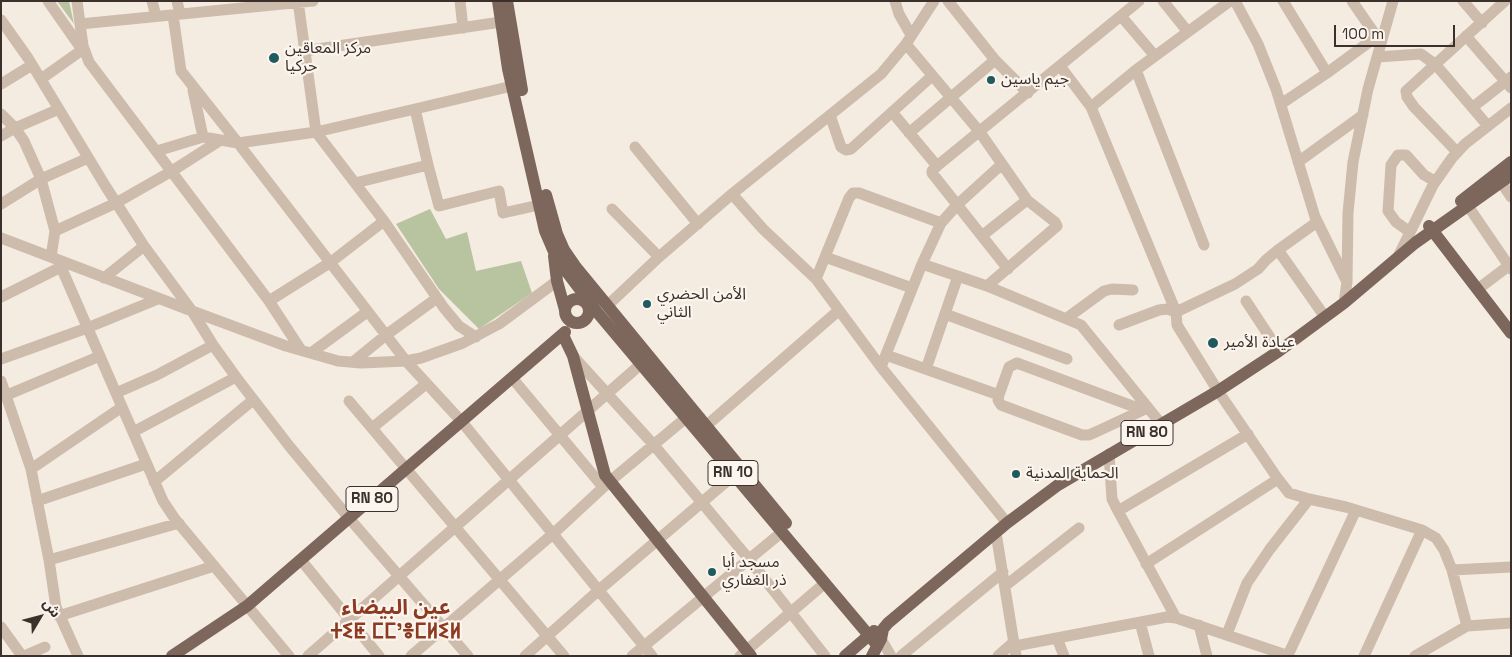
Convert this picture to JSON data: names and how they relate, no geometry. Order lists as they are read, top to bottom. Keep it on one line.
{"streets":{"main road":["RN 80","RN 10"]},"crossings":[["RN 80","RN 10"]],"districts":["عين البيضاء ⵜⵉⵟ ⵎⵎ'ⴻⵎⵍⵉⵍ"],"places":["مركز المعاقين حركيا","جيم ياسين","الأمن الحضري الثاني","عيادة الأمير","الحماية المدنية","مسجد أبا ذر الغفاري"],"scale_bar":"100 m","north":"top right"}
